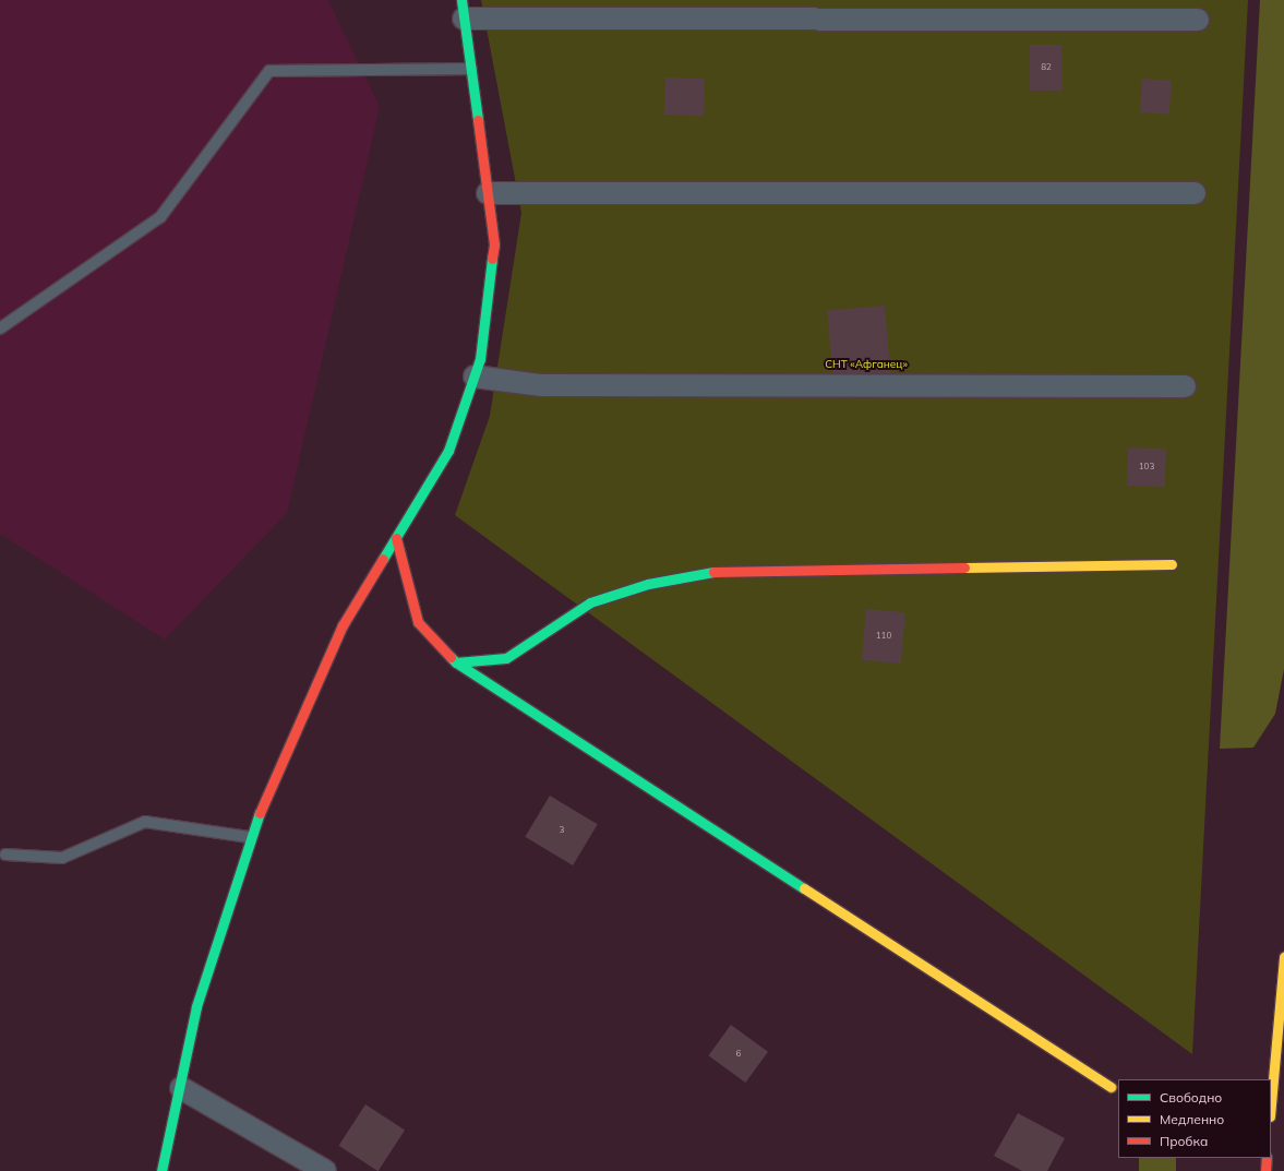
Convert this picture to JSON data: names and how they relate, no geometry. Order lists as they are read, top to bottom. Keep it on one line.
{"parks":["СНТ «Афганец»"],"house_numbers":["82","103","110","3","6"],"legend":["Свободно","Медленно","Пробка"]}
